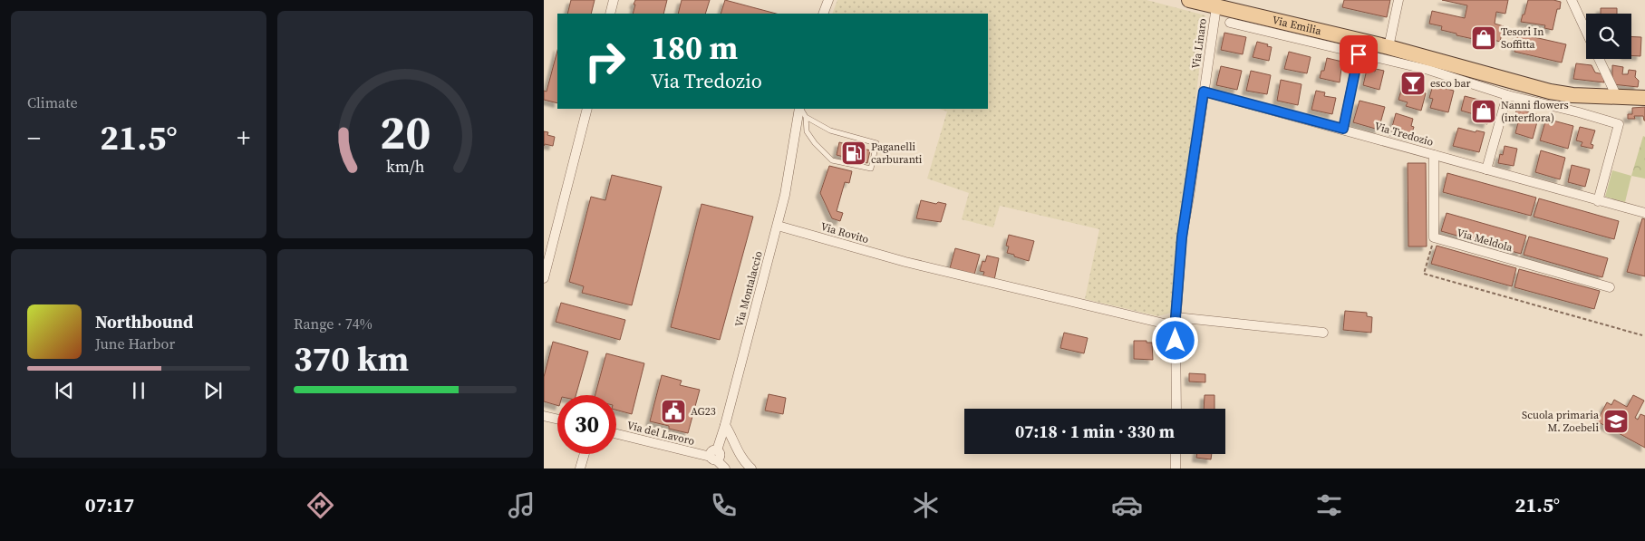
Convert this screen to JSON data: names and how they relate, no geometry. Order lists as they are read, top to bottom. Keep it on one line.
{"streets":{"main road":["Via Emilia"],"street":["Via Linaro","Via Tredozio","Via Rovito","Via Meldola","Via Montalaccio","Via del Lavoro"]},"crossings":[["Via Emilia","Via Linaro"],["Via Linaro","Via Tredozio"],["Via Linaro","Via Rovito"],["Via Rovito","Via Montalaccio"],["Via Montalaccio","Via del Lavoro"]],"places":{"shop":["Tesori In Soffitta","Nanni flowers (interflora)"],"bar":["esco bar"],"fuel station":["Paganelli carburanti"],"public building":["AG23"],"school or university":["Scuola primaria M. Zoebeli"]},"page":{"tile":["Climate",["Range · 74%","370 km"]],"turn":["180 m","Via Tredozio"],"heat":["−","21.5°","+"],"song":["Northbound","June Harbor"],"limit":"30","trip":"07:18 · 1 min · 330 m","tabs":["07:17","21.5°"],"gauge":["20","km/h"]}}
